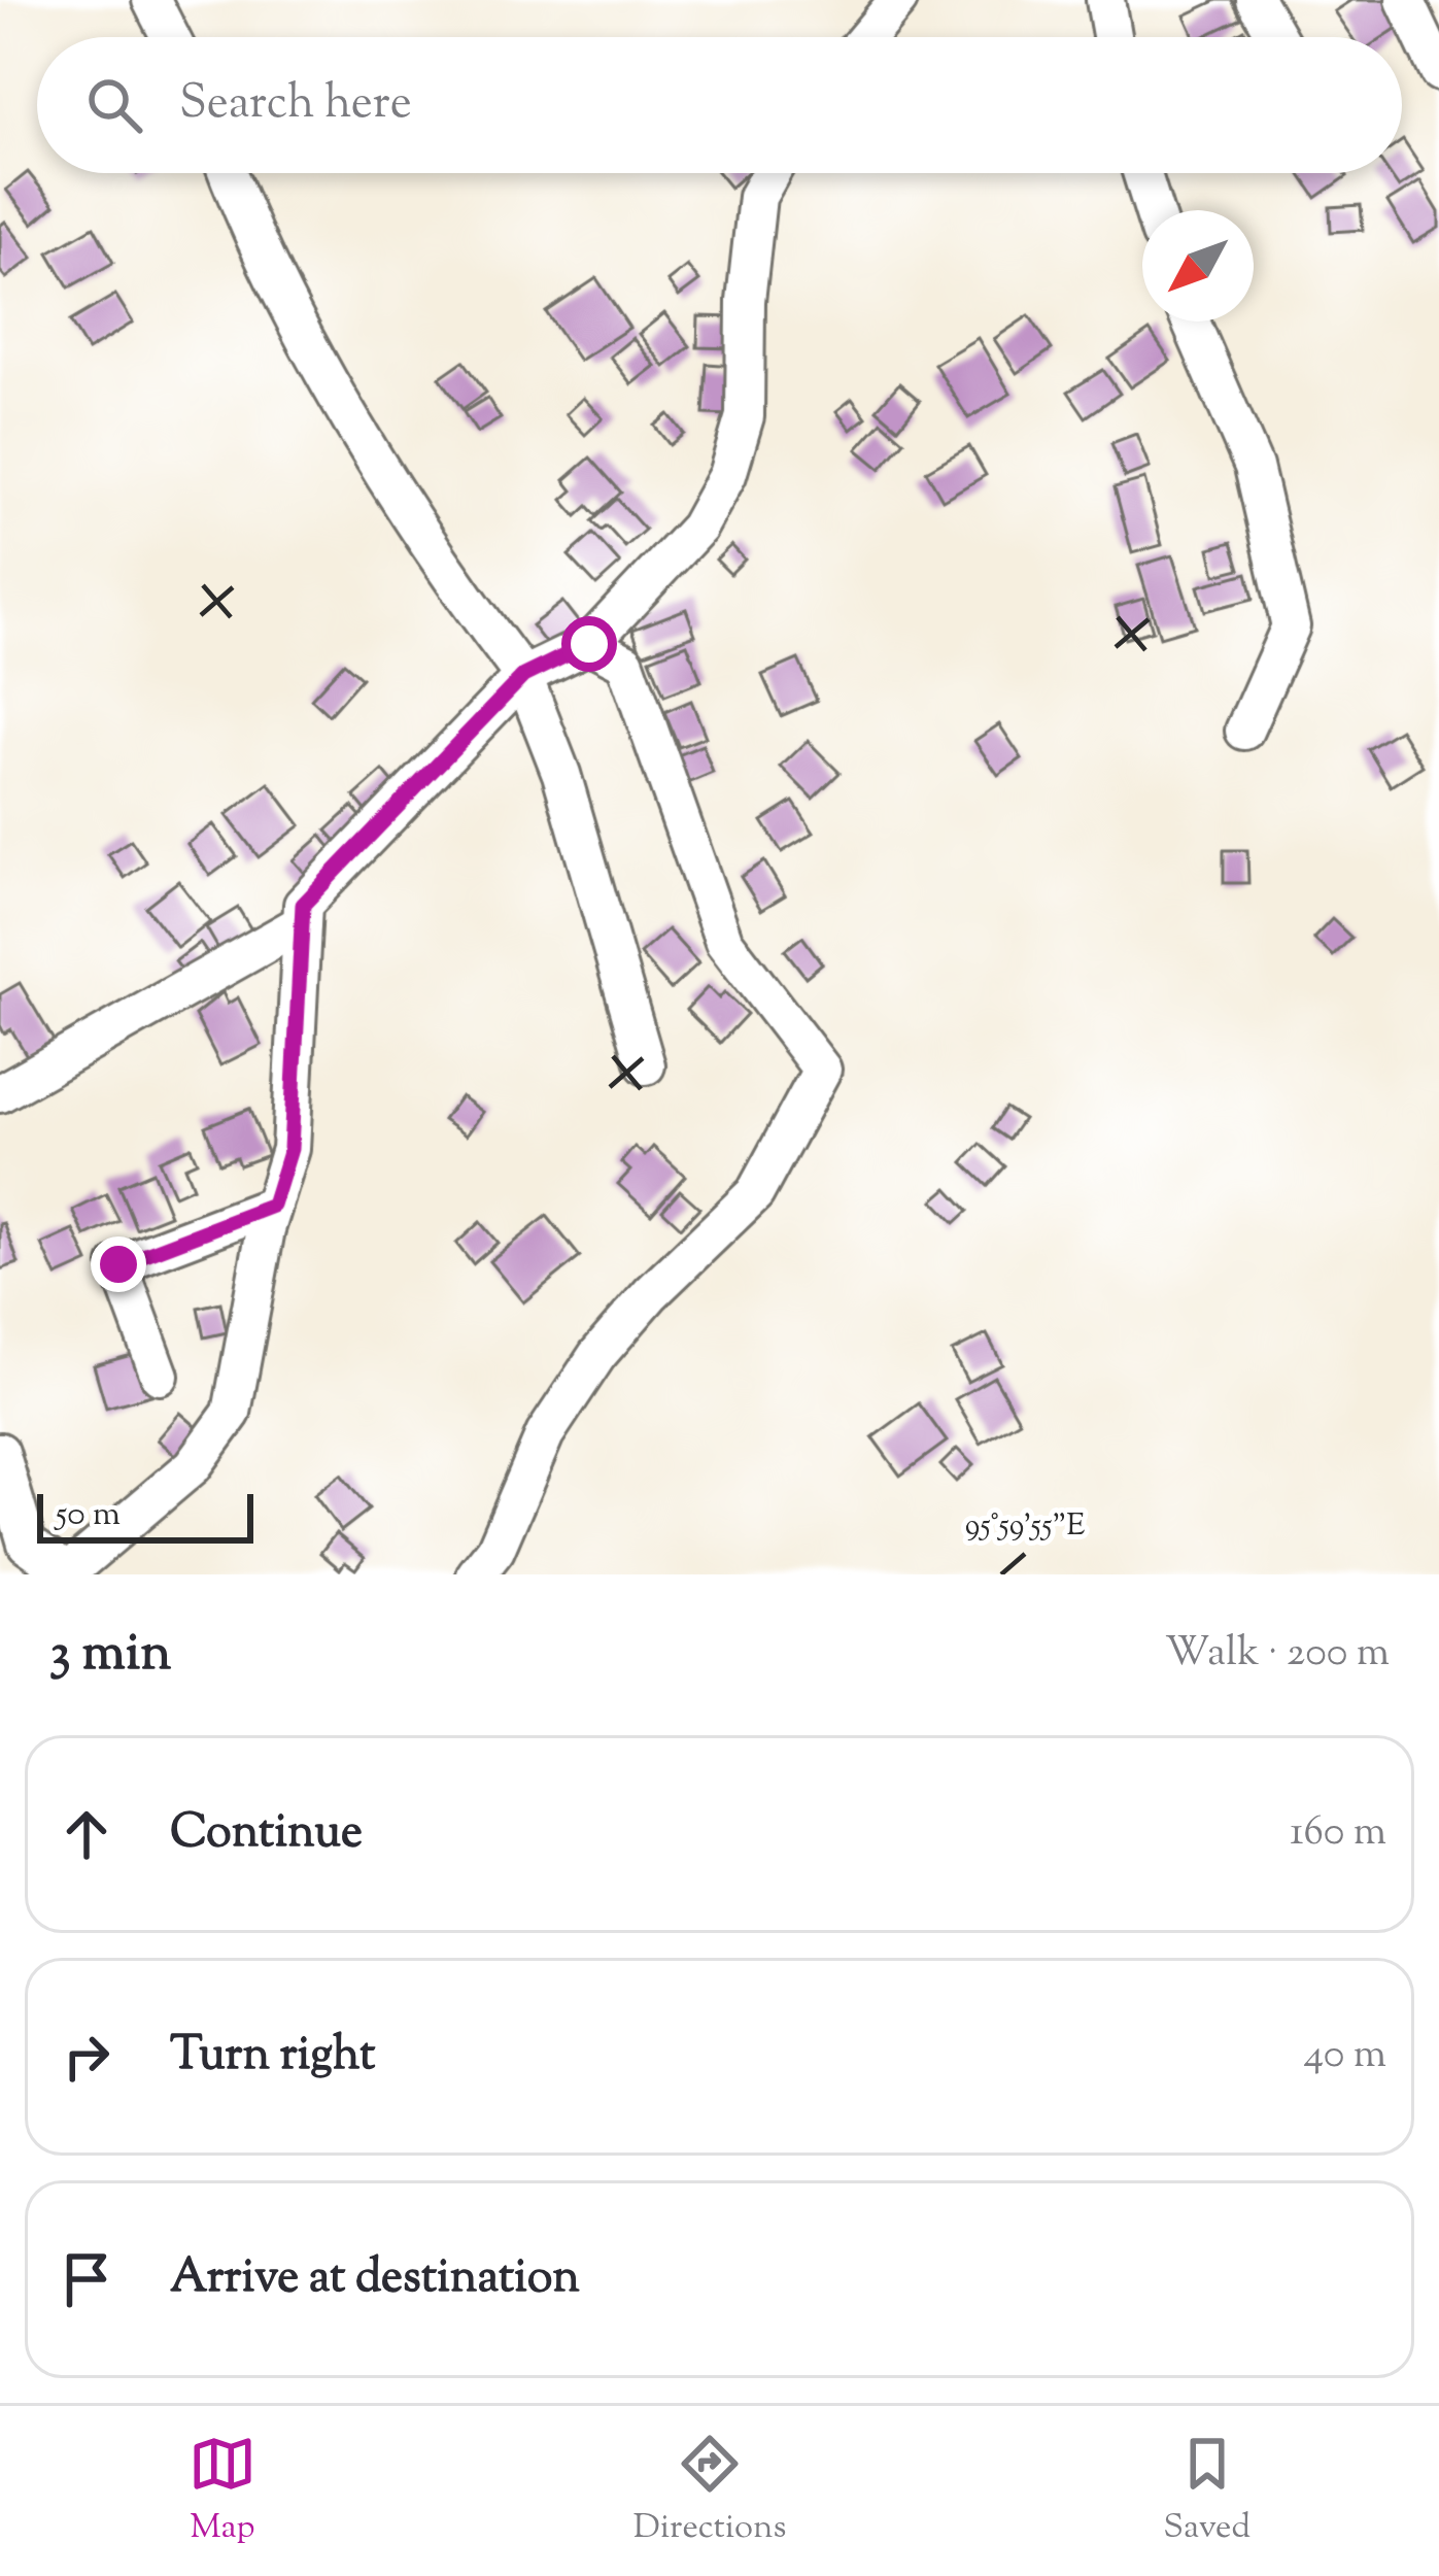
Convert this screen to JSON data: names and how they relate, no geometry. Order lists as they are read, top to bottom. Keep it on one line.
{"scale_bar":"50 m","north":"bottom left","page":{"search":"Search here","scale":"50 m","heading":["3 min","Walk · 200 m"],"list":[["Continue","160 m"],["Turn right","40 m"],"Arrive at destination"],"nav":["Map","Directions","Saved"]},"coordinates":["95°59'55\"E"]}
